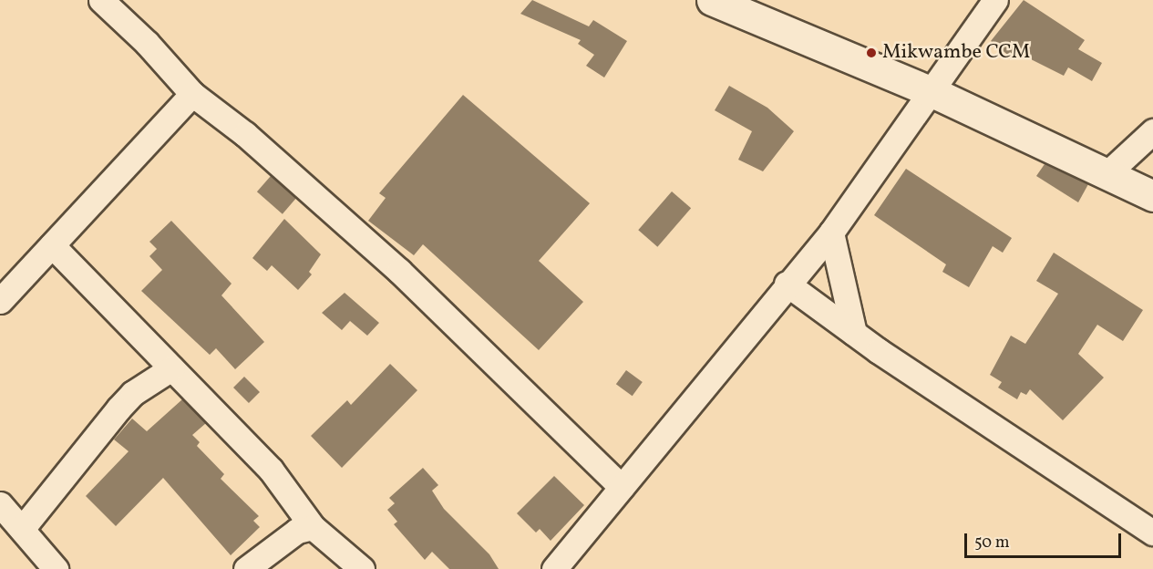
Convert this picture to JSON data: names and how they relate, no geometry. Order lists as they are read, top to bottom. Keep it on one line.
{"places":["Mikwambe CCM"],"scale_bar":"50 m"}
